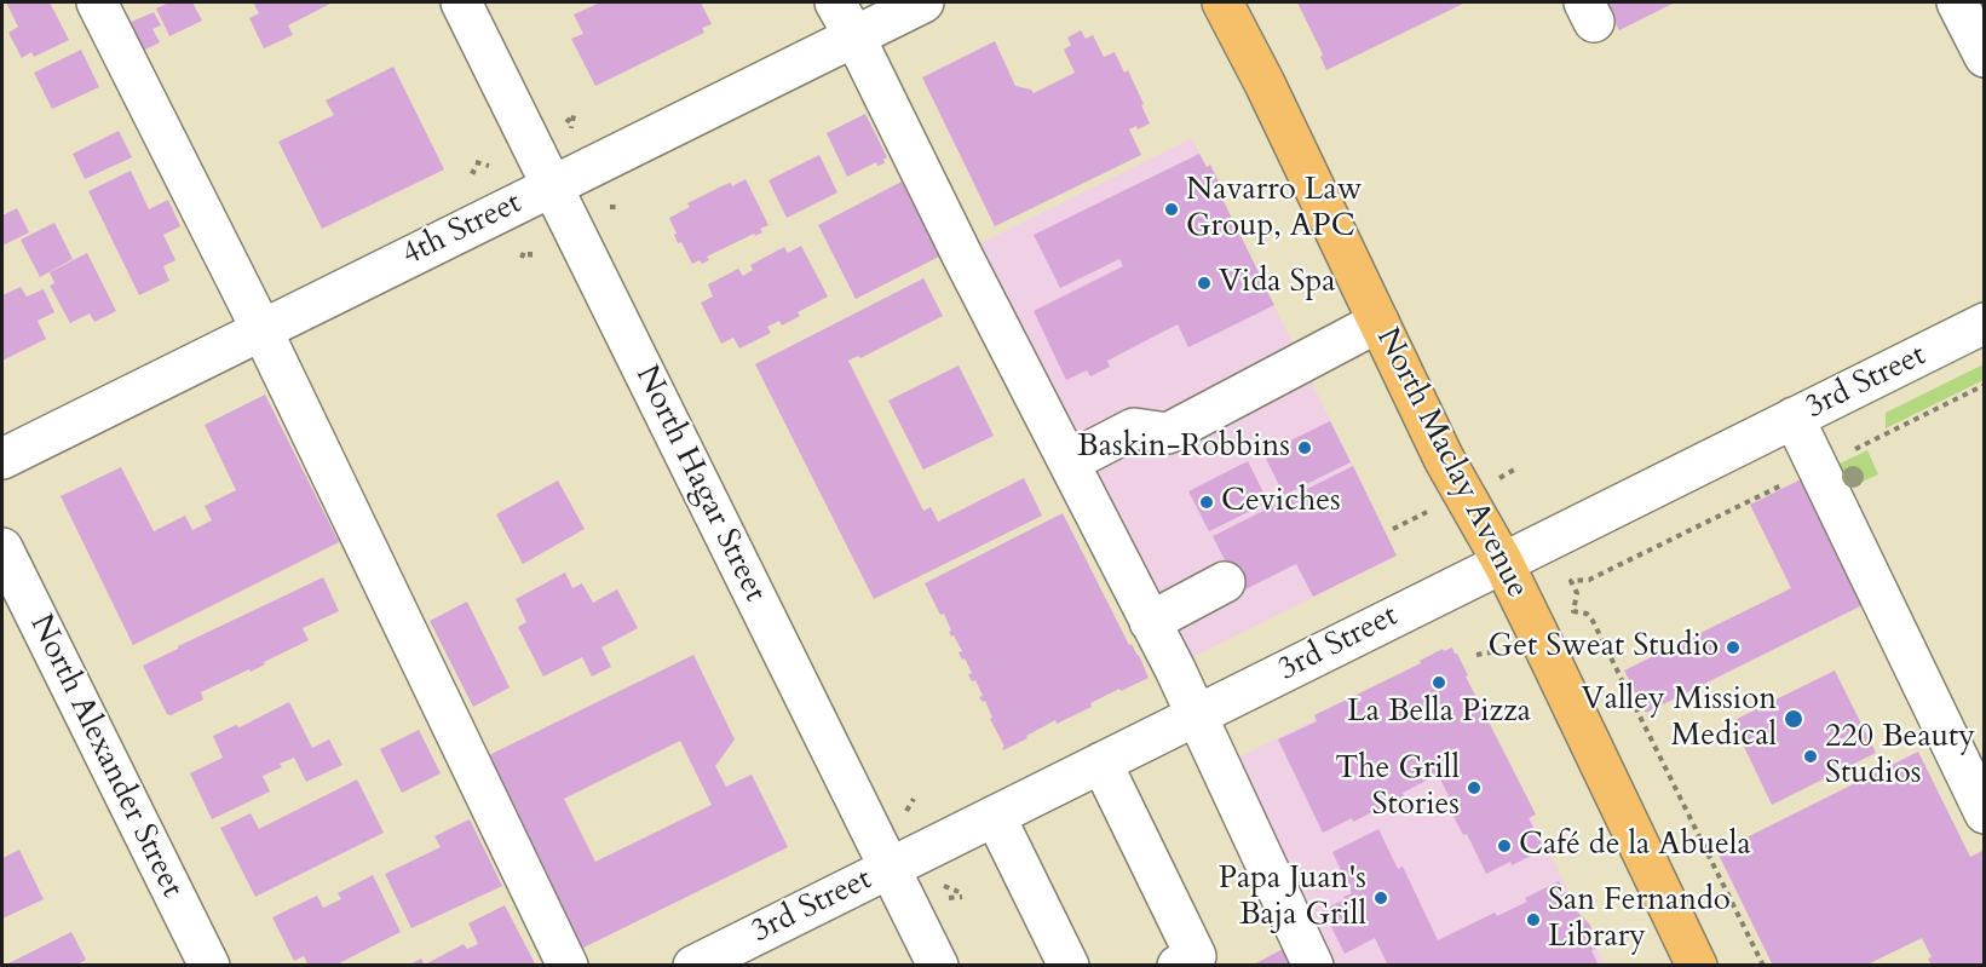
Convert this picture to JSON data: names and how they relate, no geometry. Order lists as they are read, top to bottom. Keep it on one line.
{"streets":{"main road":["North Maclay Avenue"],"street":["4th Street","3rd Street","North Hagar Street","North Alexander Street"]},"crossings":[["4th Street","North Hagar Street"],["3rd Street","North Maclay Avenue"],["3rd Street","North Hagar Street"]],"places":["Navarro Law Group, APC","Vida Spa","Baskin-Robbins","Ceviches","Get Sweat Studio","La Bella Pizza","Valley Mission Medical","220 Beauty Studios","The Grill Stories","Café de la Abuela","Papa Juan's Baja Grill","San Fernando Library"]}
